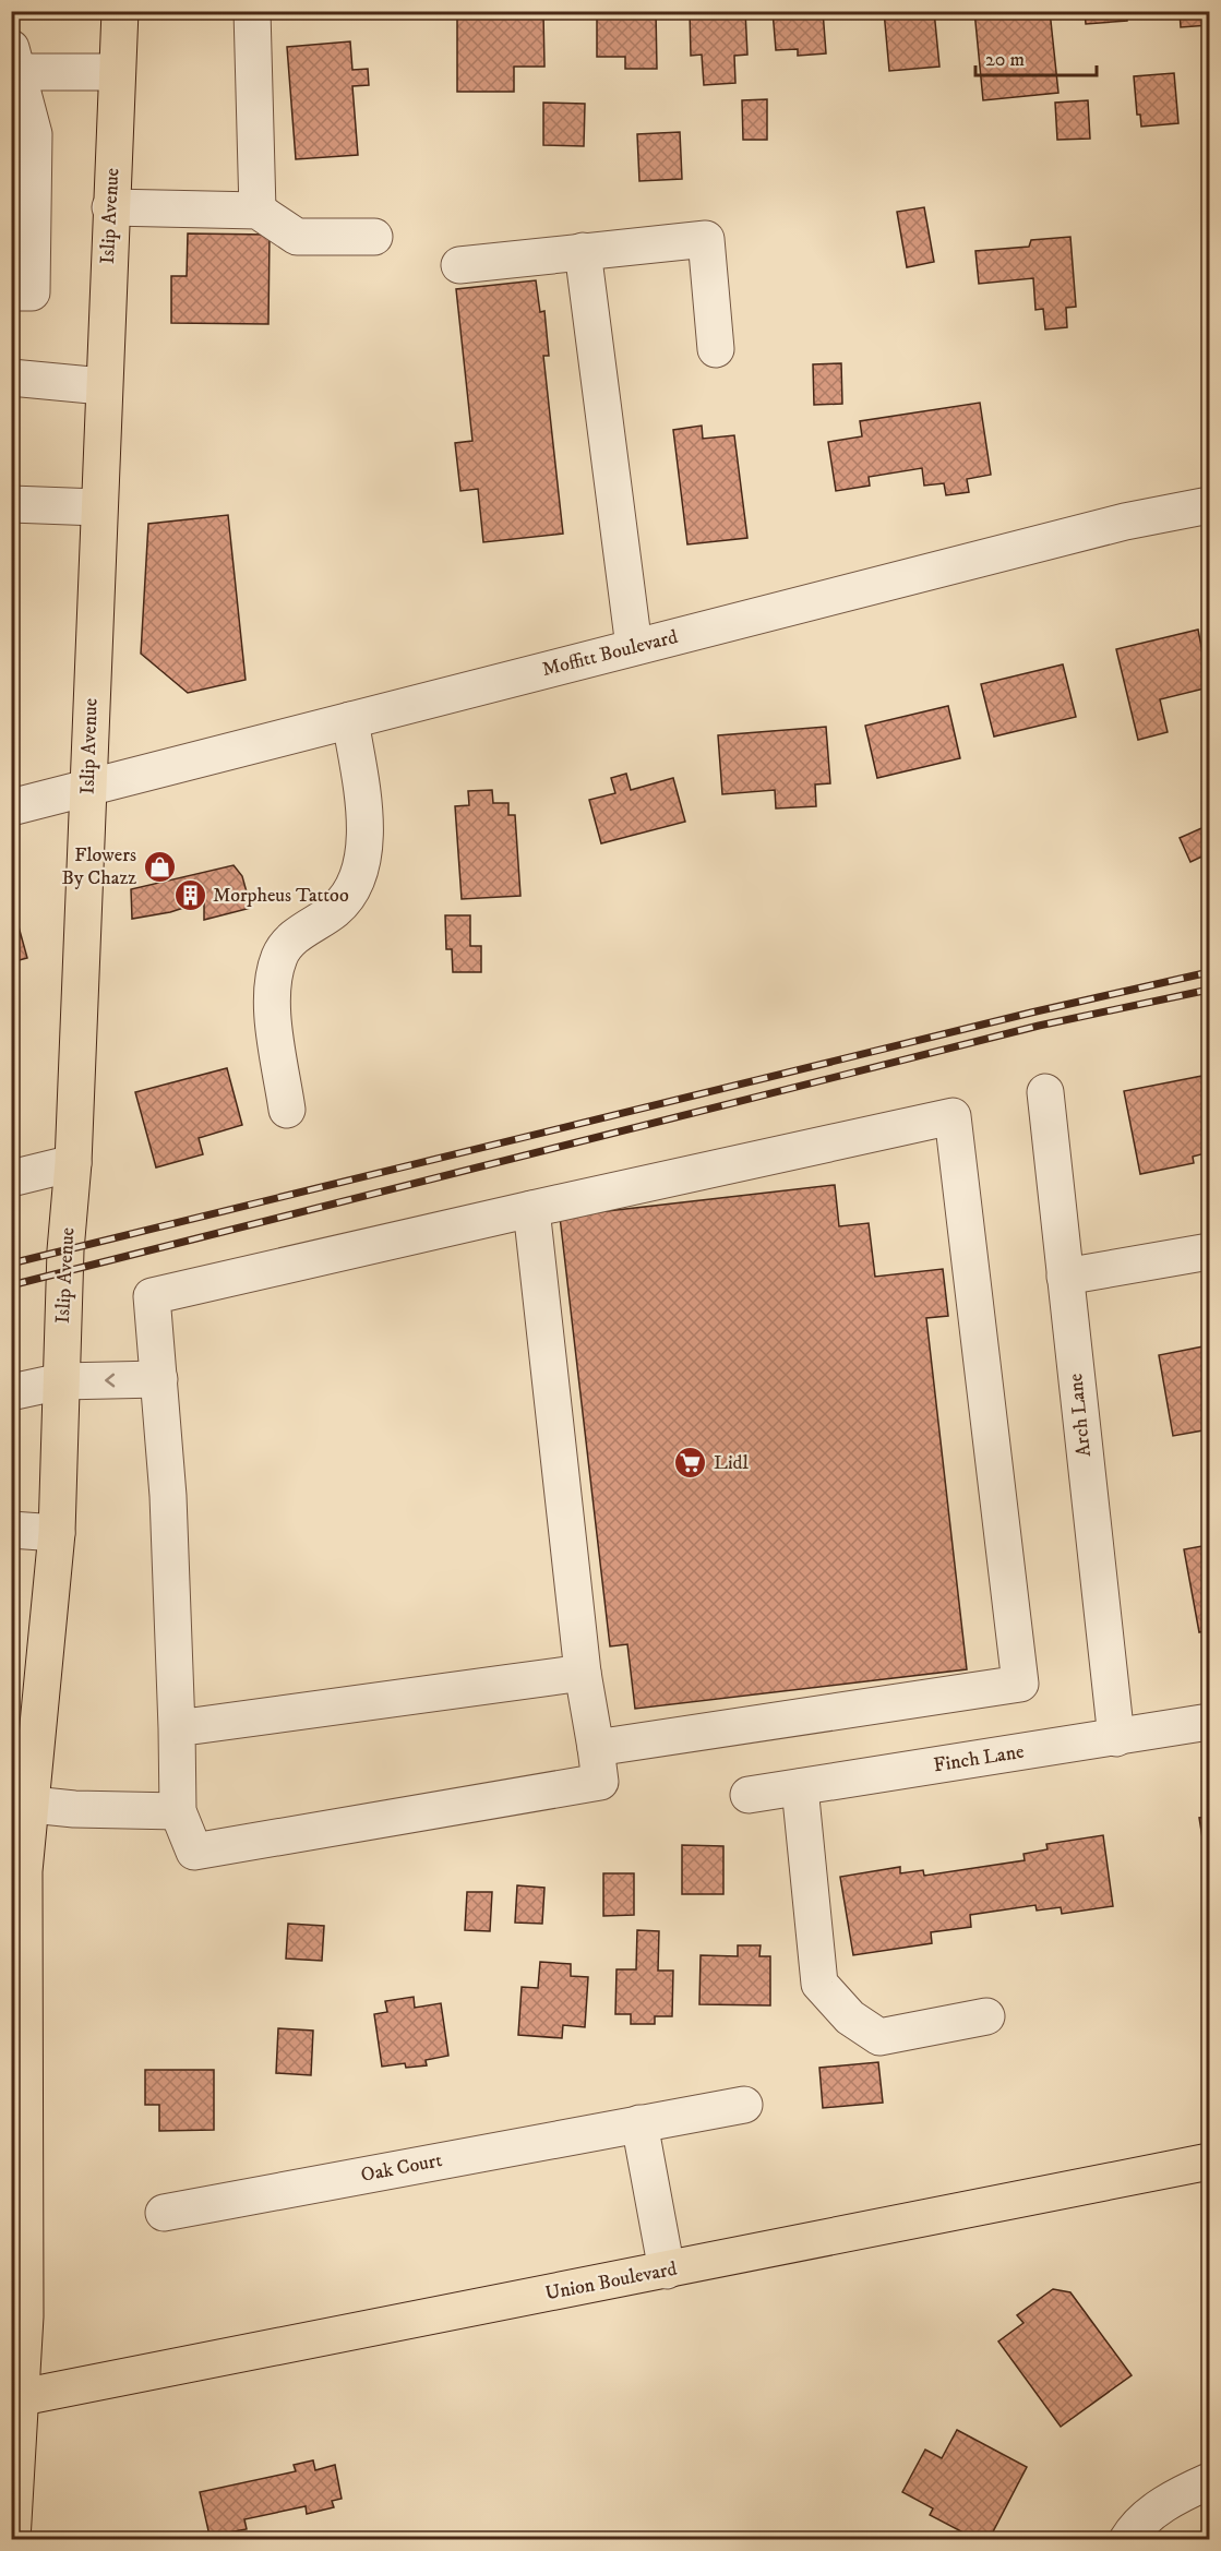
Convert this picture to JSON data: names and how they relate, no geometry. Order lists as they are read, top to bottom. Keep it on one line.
{"streets":{"main road":["Islip Avenue","Union Boulevard"],"street":["Moffitt Boulevard","Arch Lane","Finch Lane","Oak Court"]},"crossings":[["Islip Avenue","Moffitt Boulevard"],["Islip Avenue","Union Boulevard"],["Arch Lane","Finch Lane"]],"places":{"shop":["Flowers By Chazz"],"building":["Morpheus Tattoo"],"supermarket":["Lidl"]},"scale_bar":"20 m"}
